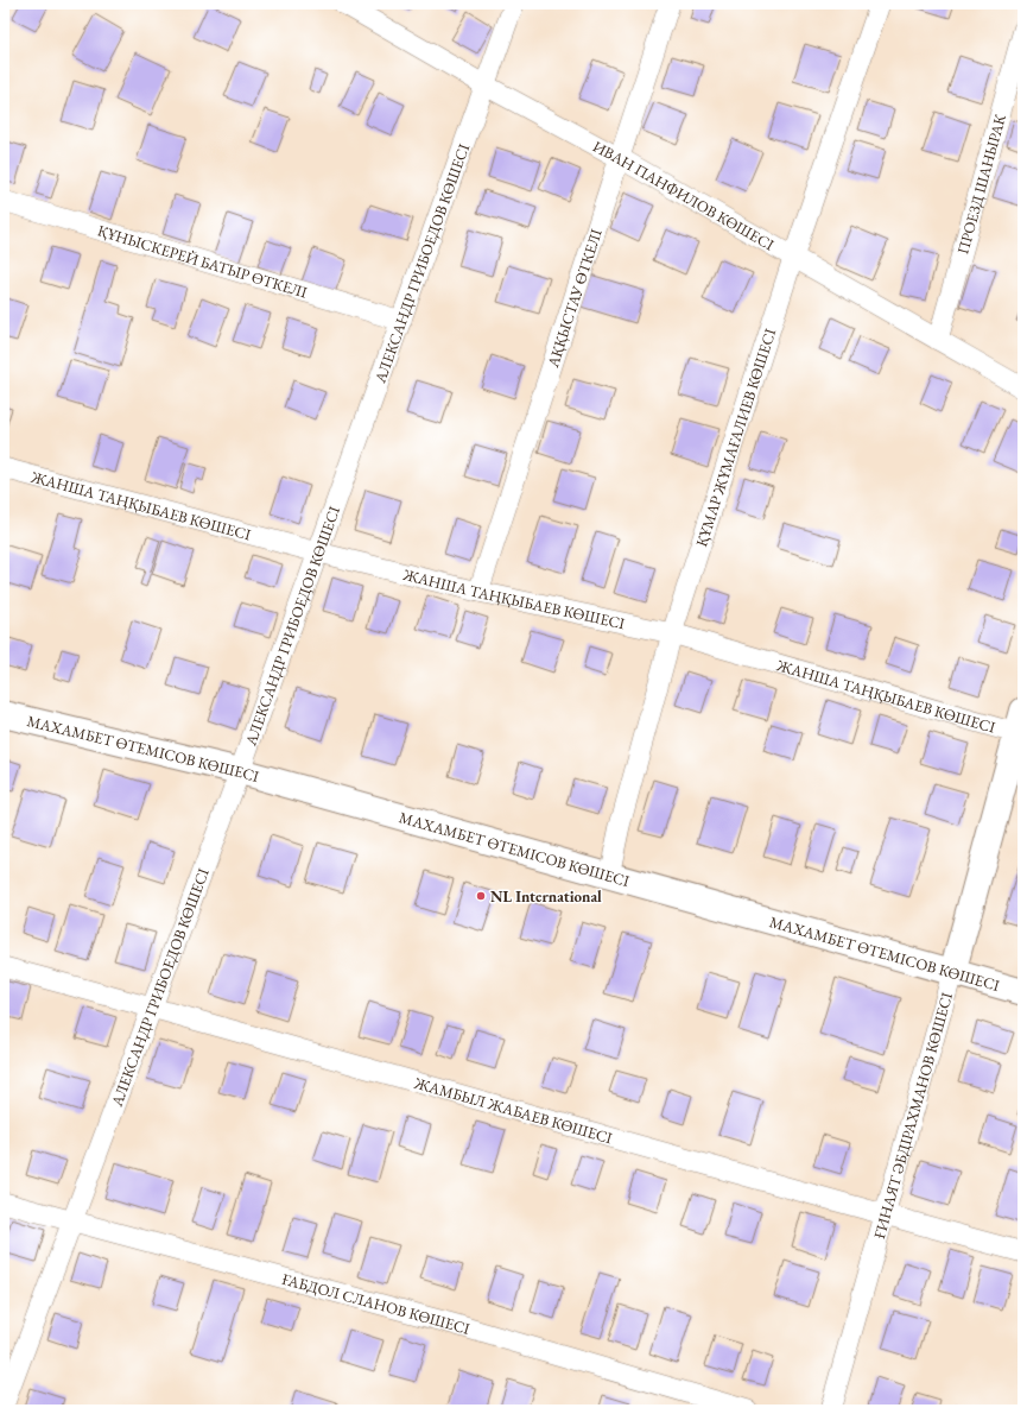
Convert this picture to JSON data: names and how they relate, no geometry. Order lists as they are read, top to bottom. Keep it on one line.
{"streets":{"main road":["МАХАМБЕТ ӨТЕМІСОВ КӨШЕСІ","ҒИНАЯТ ӘБДІРАХМАНОВ КӨШЕСІ"],"street":["ПРОЕЗД ШАНЫРАК","ИВАН ПАНФИЛОВ КӨШЕСІ","ҚҰНЫСКЕРЕЙ БАТЫР ӨТКЕЛІ","АЛЕКСАНДР ГРИБОЕДОВ КӨШЕСІ","АҚҚЫСТАУ ӨТКЕЛІ","ҚҰМАР ЖҰМАҒАЛИЕВ КӨШЕСІ","ЖАНША ТАҢҚЫБАЕВ КӨШЕСІ","ЖАМБЫЛ ЖАБАЕВ КӨШЕСІ","ҒАБДОЛ СЛАНОВ КӨШЕСІ"]},"crossings":[["ПРОЕЗД ШАНЫРАК","ИВАН ПАНФИЛОВ КӨШЕСІ"],["ИВАН ПАНФИЛОВ КӨШЕСІ","АЛЕКСАНДР ГРИБОЕДОВ КӨШЕСІ"],["ИВАН ПАНФИЛОВ КӨШЕСІ","АҚҚЫСТАУ ӨТКЕЛІ"],["ИВАН ПАНФИЛОВ КӨШЕСІ","ҚҰМАР ЖҰМАҒАЛИЕВ КӨШЕСІ"],["ҚҰНЫСКЕРЕЙ БАТЫР ӨТКЕЛІ","АЛЕКСАНДР ГРИБОЕДОВ КӨШЕСІ"],["АЛЕКСАНДР ГРИБОЕДОВ КӨШЕСІ","ЖАНША ТАҢҚЫБАЕВ КӨШЕСІ"],["АЛЕКСАНДР ГРИБОЕДОВ КӨШЕСІ","МАХАМБЕТ ӨТЕМІСОВ КӨШЕСІ"],["АЛЕКСАНДР ГРИБОЕДОВ КӨШЕСІ","ЖАМБЫЛ ЖАБАЕВ КӨШЕСІ"],["АЛЕКСАНДР ГРИБОЕДОВ КӨШЕСІ","ҒАБДОЛ СЛАНОВ КӨШЕСІ"],["АҚҚЫСТАУ ӨТКЕЛІ","ЖАНША ТАҢҚЫБАЕВ КӨШЕСІ"],["ҚҰМАР ЖҰМАҒАЛИЕВ КӨШЕСІ","ЖАНША ТАҢҚЫБАЕВ КӨШЕСІ"],["ҚҰМАР ЖҰМАҒАЛИЕВ КӨШЕСІ","МАХАМБЕТ ӨТЕМІСОВ КӨШЕСІ"],["ЖАНША ТАҢҚЫБАЕВ КӨШЕСІ","ҒИНАЯТ ӘБДІРАХМАНОВ КӨШЕСІ"],["МАХАМБЕТ ӨТЕМІСОВ КӨШЕСІ","ҒИНАЯТ ӘБДІРАХМАНОВ КӨШЕСІ"],["ЖАМБЫЛ ЖАБАЕВ КӨШЕСІ","ҒИНАЯТ ӘБДІРАХМАНОВ КӨШЕСІ"]],"places":["NL International"]}
